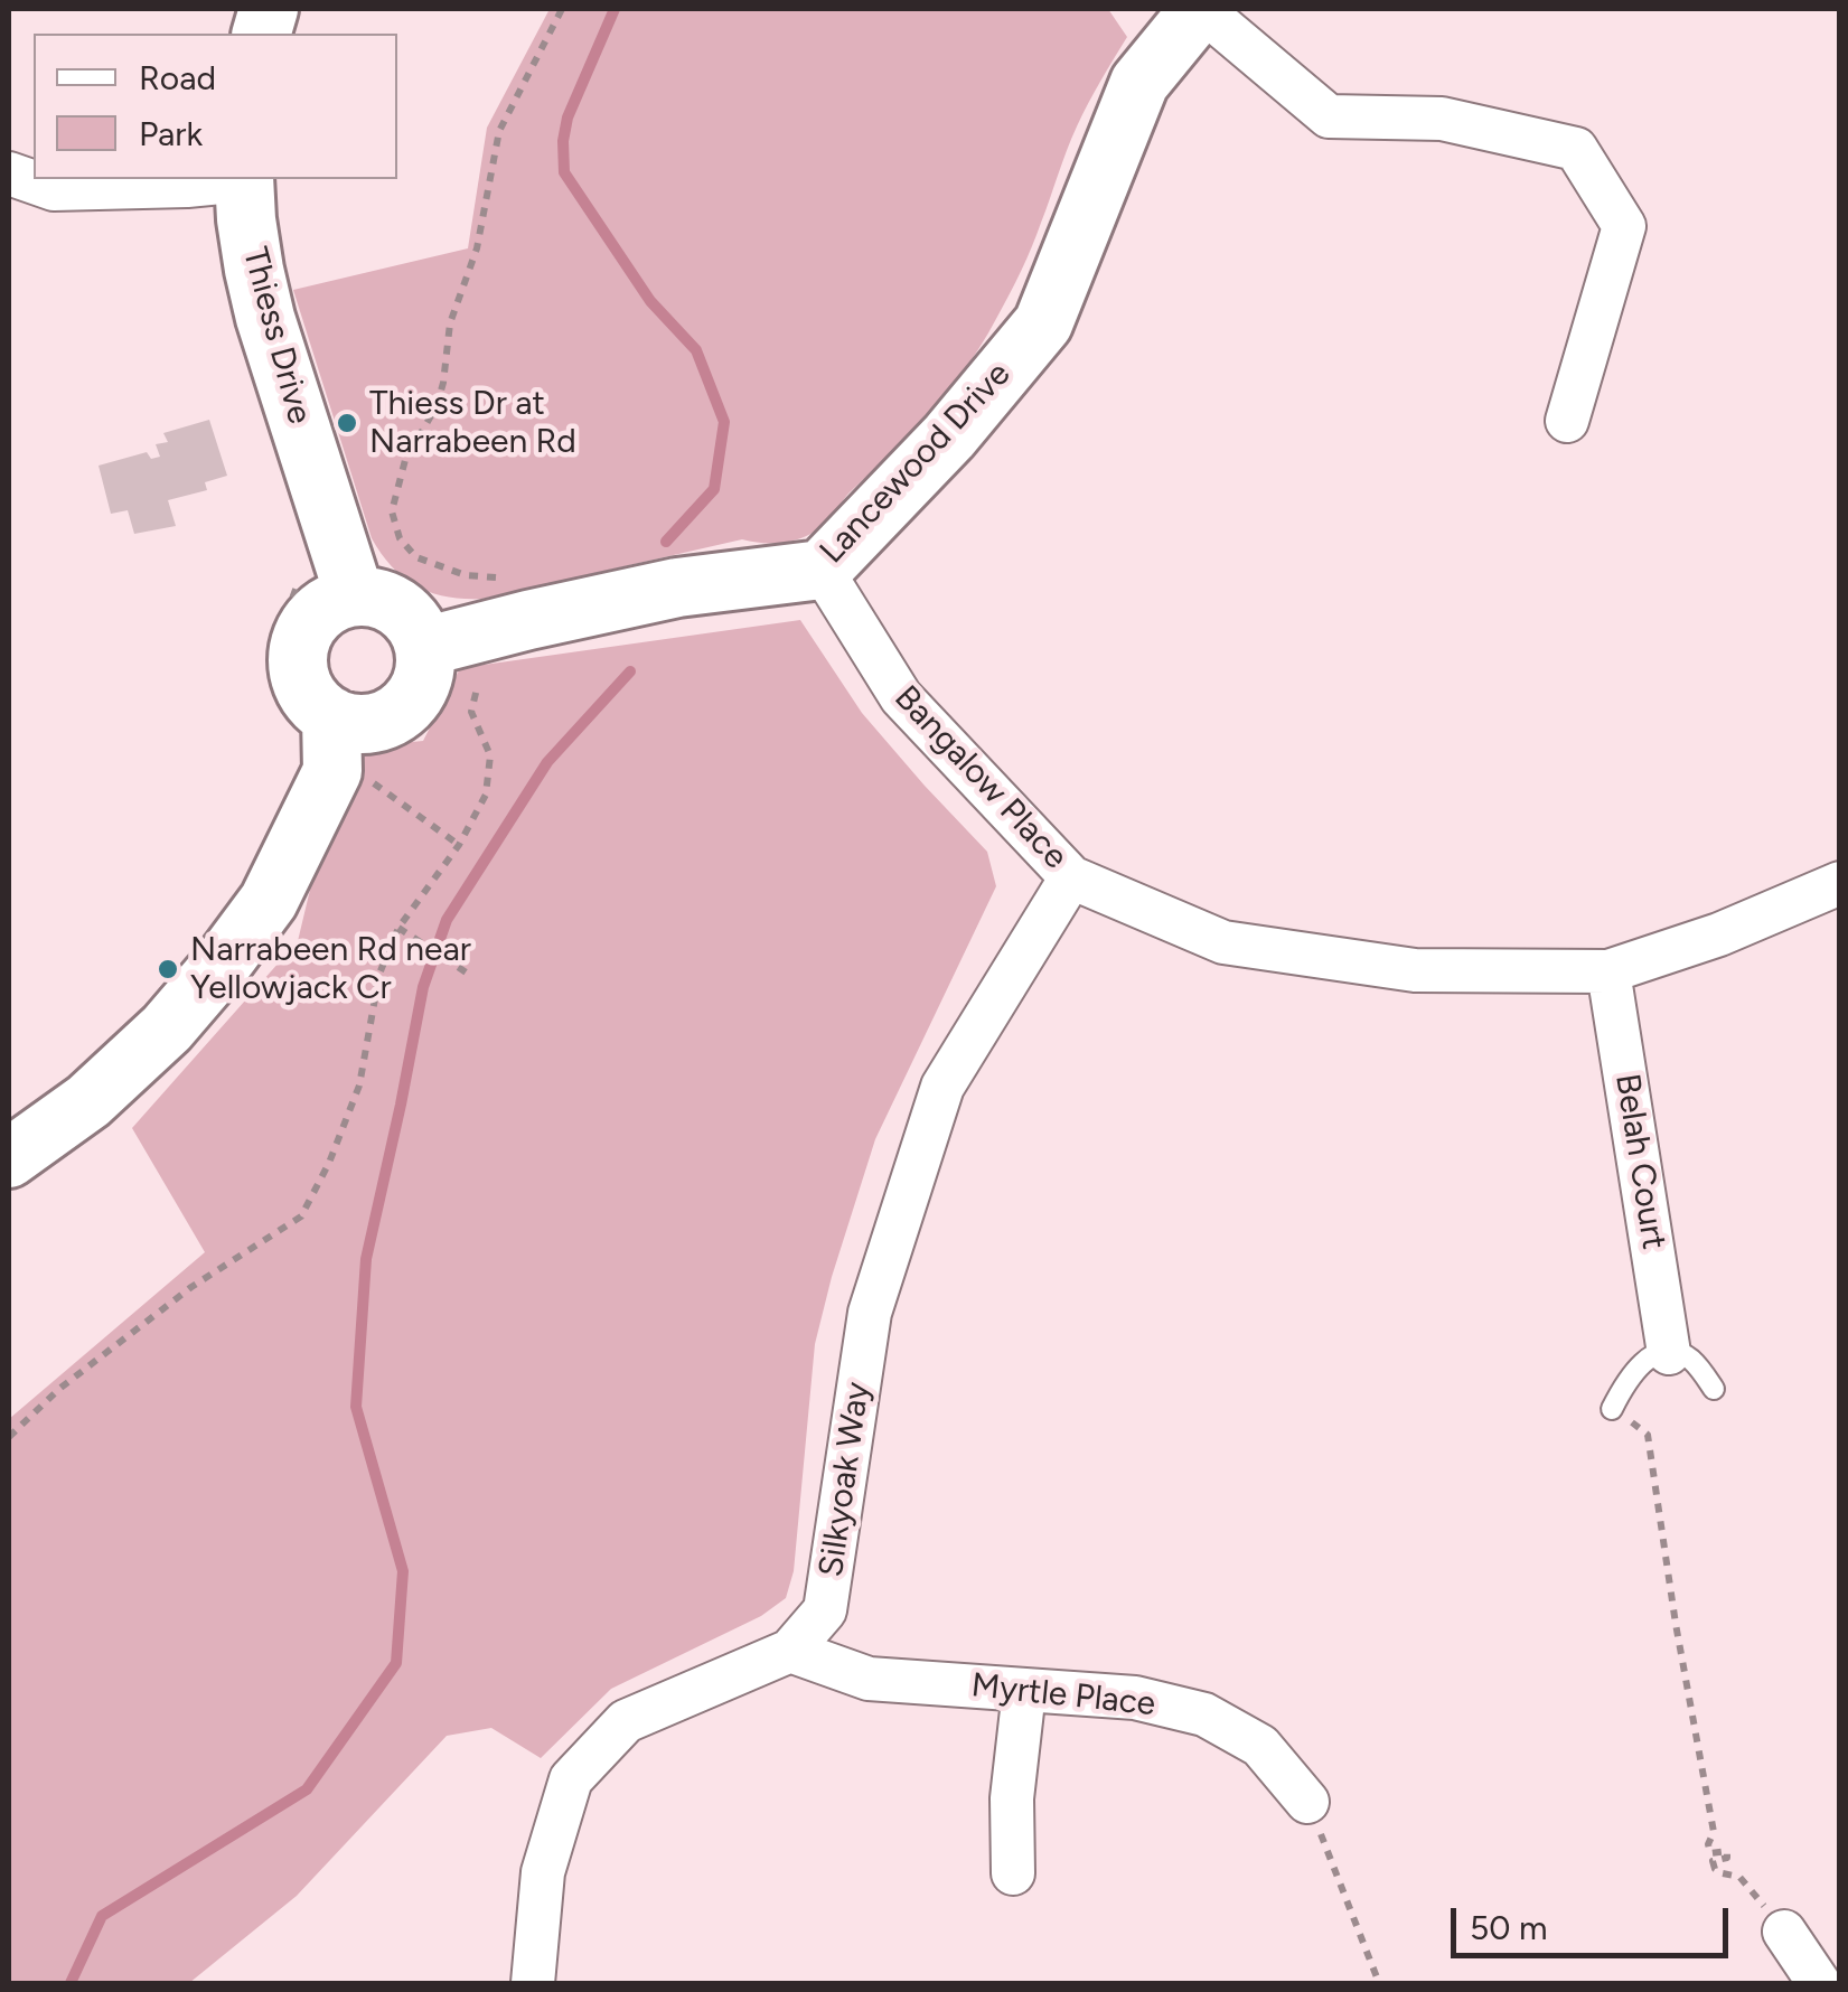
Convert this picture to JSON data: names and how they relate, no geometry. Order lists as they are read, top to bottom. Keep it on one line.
{"streets":{"street":["Thiess Drive","Lancewood Drive","Bangalow Place","Belah Court","Silkyoak Way","Myrtle Place"]},"crossings":[["Thiess Drive","Lancewood Drive"],["Lancewood Drive","Bangalow Place"],["Bangalow Place","Belah Court"],["Bangalow Place","Silkyoak Way"],["Silkyoak Way","Myrtle Place"]],"places":["Thiess Dr at Narrabeen Rd","Narrabeen Rd near Yellowjack Cr"],"legend":["Road","Park"],"scale_bar":"50 m"}
